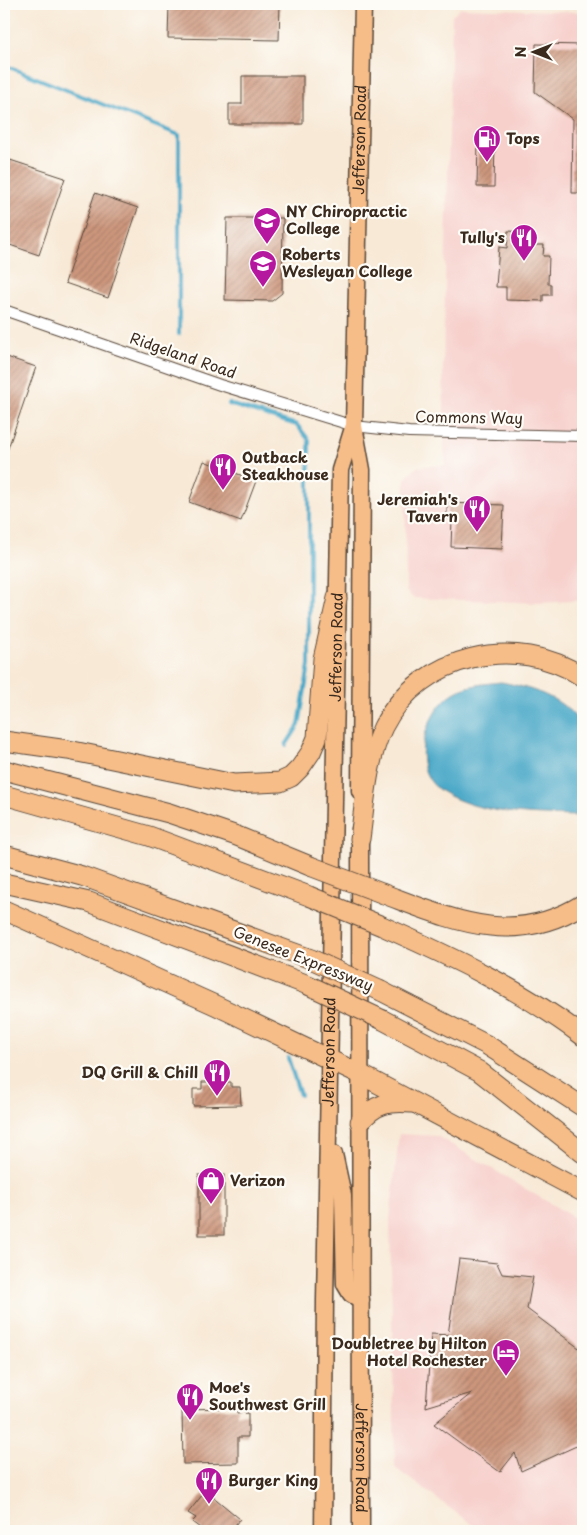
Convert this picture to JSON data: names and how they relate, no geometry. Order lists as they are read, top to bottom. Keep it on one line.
{"streets":{"highway":["Genesee Expressway"],"main road":["Jefferson Road"],"street":["Ridgeland Road","Commons Way"]},"crossings":[["Jefferson Road","Ridgeland Road"],["Jefferson Road","Commons Way"],["Ridgeland Road","Commons Way"]],"places":{"fuel station":["Tops"],"school or university":["NY Chiropractic College","Roberts Wesleyan College"],"restaurant":["Tully's","Outback Steakhouse","Jeremiah's Tavern","DQ Grill & Chill","Moe's Southwest Grill","Burger King"],"shop":["Verizon"],"hotel":["Doubletree by Hilton Hotel Rochester"]},"north":"left"}
